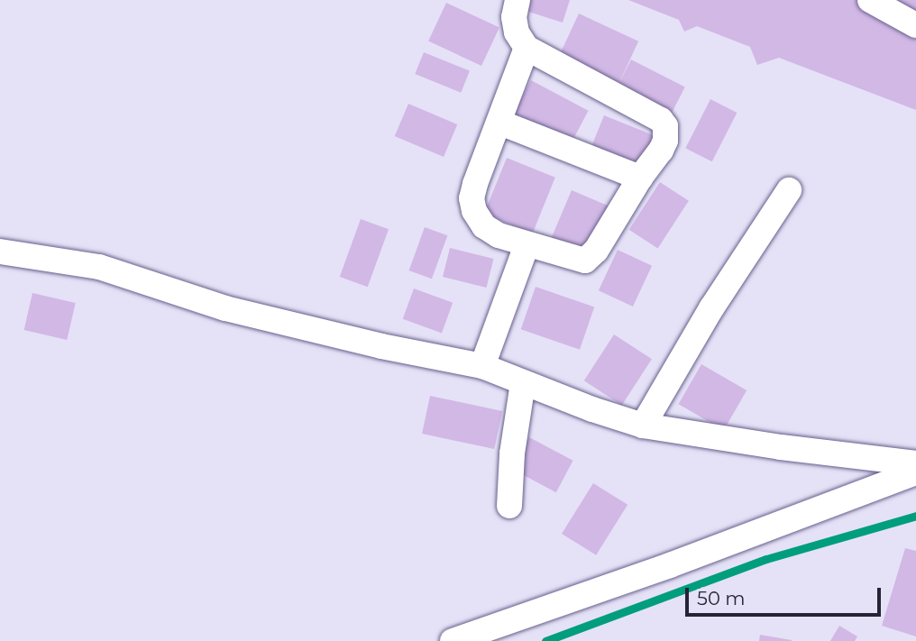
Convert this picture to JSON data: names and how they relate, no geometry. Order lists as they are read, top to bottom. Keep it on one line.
{"scale_bar":"50 m"}
